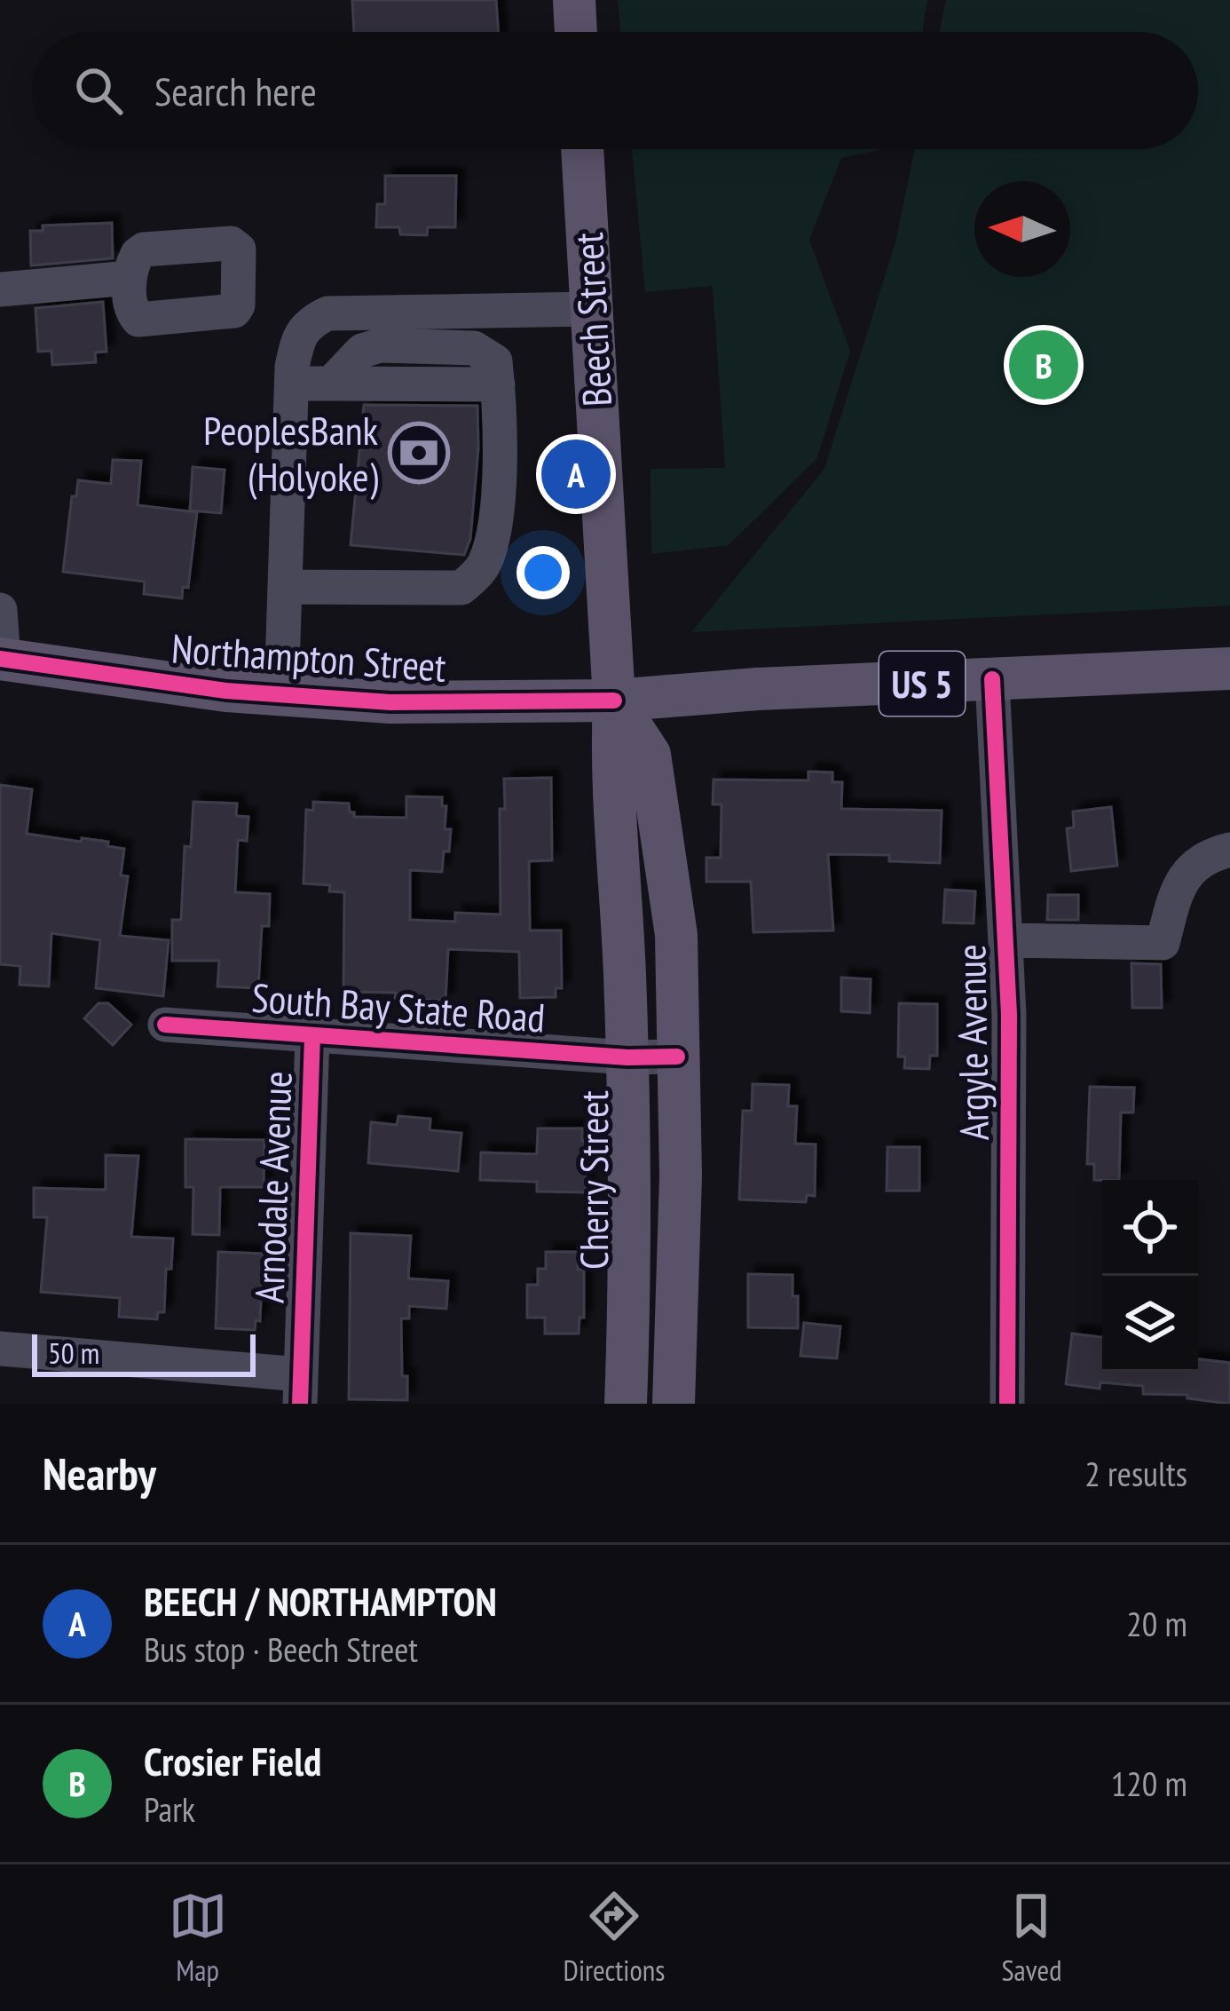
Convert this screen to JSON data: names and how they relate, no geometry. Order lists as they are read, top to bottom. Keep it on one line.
{"streets":{"main road":["Beech Street","Northampton Street","US 5","Cherry Street"],"street":["South Bay State Road","Argyle Avenue","Arnodale Avenue"]},"crossings":[["Beech Street","Northampton Street"],["Beech Street","Cherry Street"],["Northampton Street","Argyle Avenue"],["Northampton Street","Cherry Street"],["South Bay State Road","Cherry Street"],["South Bay State Road","Arnodale Avenue"]],"places":{"bank":["PeoplesBank (Holyoke)"]},"scale_bar":"50 m","north":"left","page":{"search":"Search here","pins":["B","A"],"scale":"50 m","heading":["Nearby","2 results"],"list":[{"mark":"A","name":"BEECH / NORTHAMPTON","note":"Bus stop · Beech Street","value":"20 m"},{"mark":"B","name":"Crosier Field","note":"Park","value":"120 m"}],"nav":["Map","Directions","Saved"]}}
